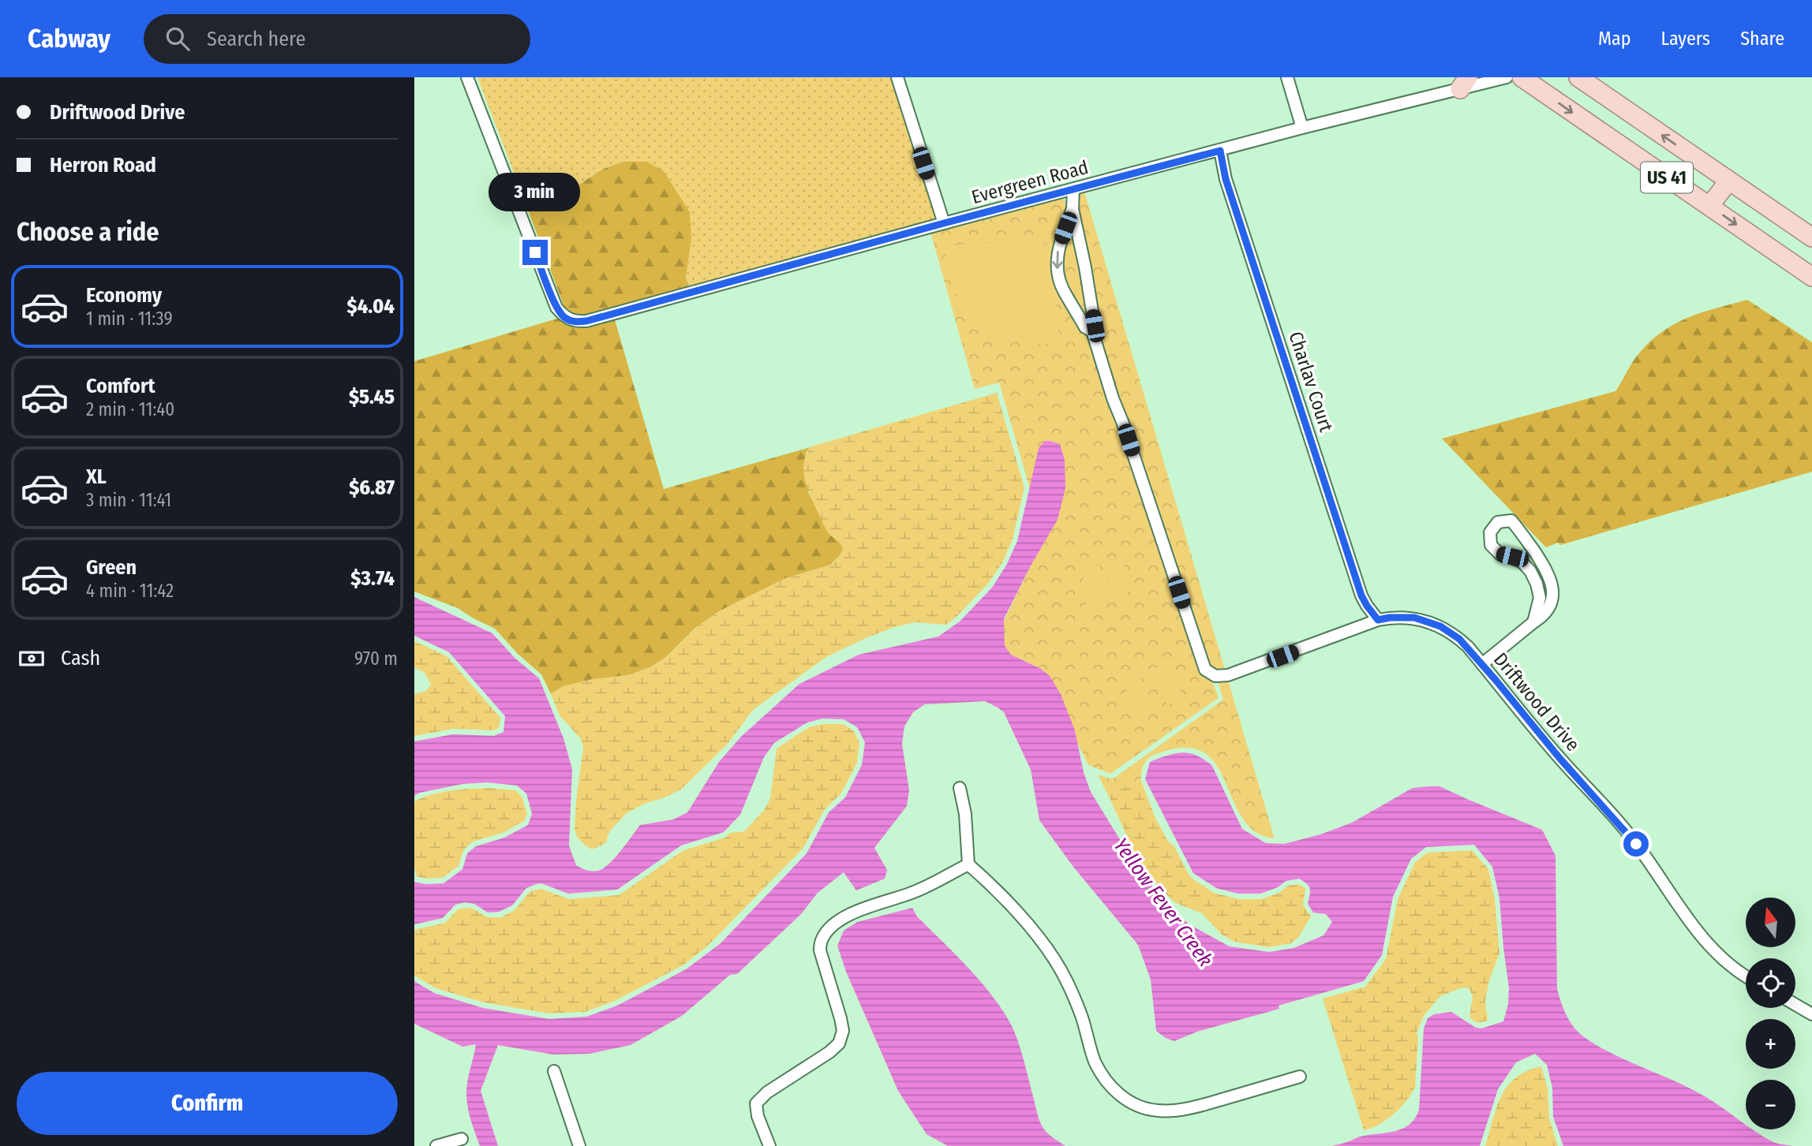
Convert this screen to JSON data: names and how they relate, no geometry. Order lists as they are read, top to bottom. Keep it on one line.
{"streets":{"main road":["US 41"],"street":["Evergreen Road","Charlav Court","Driftwood Drive"]},"crossings":[["Evergreen Road","Charlav Court"],["Charlav Court","Driftwood Drive"]],"water":["Yellow Fever Creek"],"north":"top","page":{"header":"Cabway","search":"Search here","nav":["Map","Layers","Share"],"banner":["Driftwood Drive","Herron Road"],"bubble":"3 min","heading":"Choose a ride","list":[{"name":"Economy","note":"1 min · 11:39","value":"$4.04"},{"name":"Comfort","note":"2 min · 11:40","value":"$5.45"},{"name":"XL","note":"3 min · 11:41","value":"$6.87"},{"name":"Green","note":"4 min · 11:42","value":"$3.74"}],"pay":["Cash","970 m"],"map_buttons":["+","−"],"buttons":"Confirm"}}
